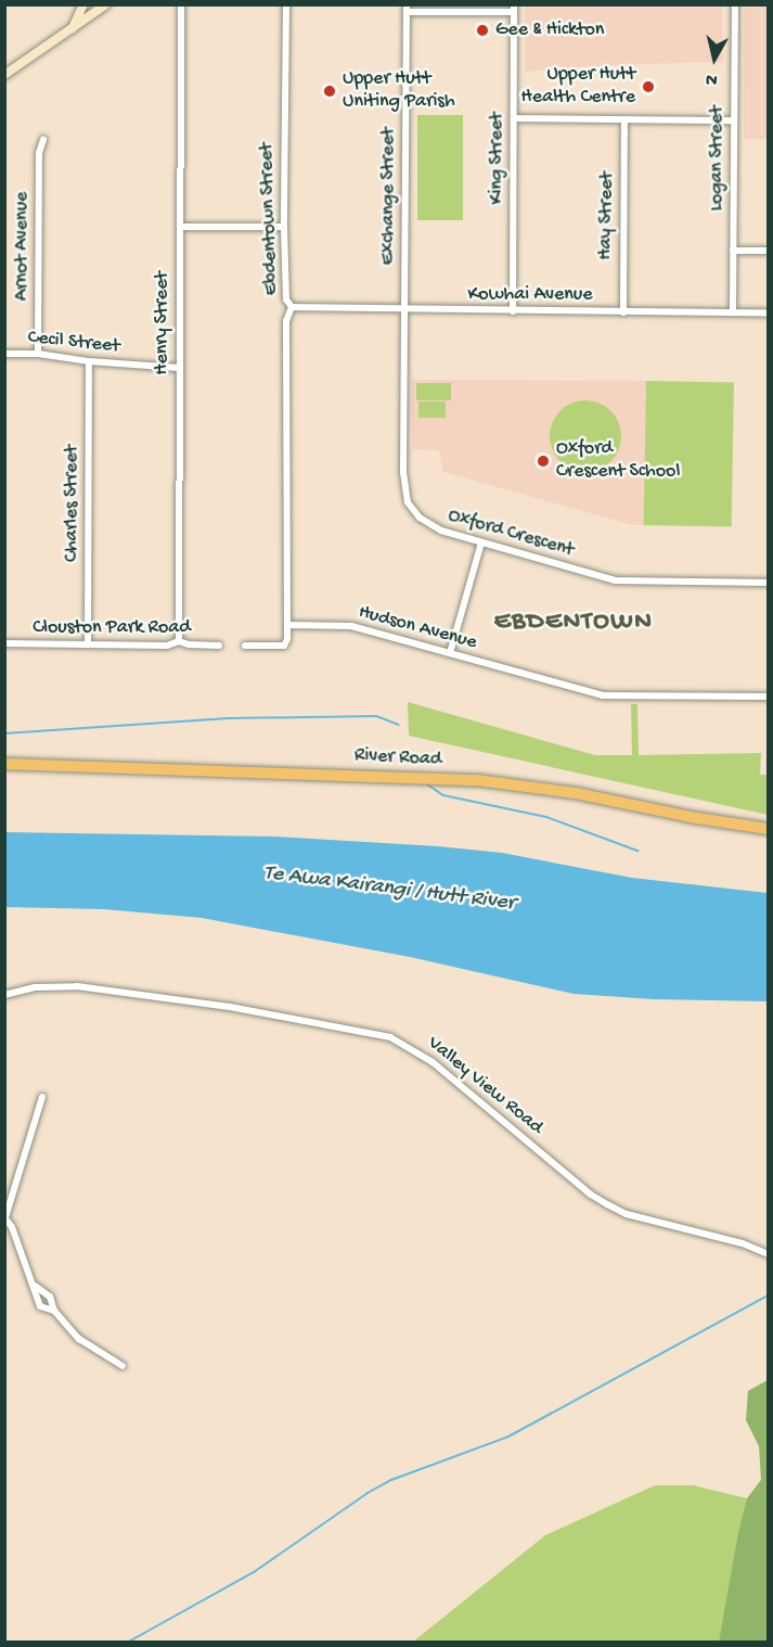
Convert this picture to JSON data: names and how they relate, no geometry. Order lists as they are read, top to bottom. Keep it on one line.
{"streets":{"highway":["River Road"],"street":["King Street","Logan Street","Exchange Street","Hay Street","Ebdentown Street","Arnot Avenue","Kowhai Avenue","Henry Street","Cecil Street","Charles Street","Oxford Crescent","Clouston Park Road","Hudson Avenue","Valley View Road"]},"crossings":[["King Street","Kowhai Avenue"],["Logan Street","Kowhai Avenue"],["Exchange Street","Kowhai Avenue"],["Exchange Street","Oxford Crescent"],["Hay Street","Kowhai Avenue"],["Ebdentown Street","Kowhai Avenue"],["Ebdentown Street","Hudson Avenue"],["Arnot Avenue","Cecil Street"],["Kowhai Avenue","Oxford Crescent"],["Henry Street","Cecil Street"],["Henry Street","Clouston Park Road"],["Cecil Street","Charles Street"],["Charles Street","Clouston Park Road"]],"districts":["EBDENTOWN"],"water":["Te Awa Kairangi / Hutt River"],"places":["Gee & Hickton","Upper Hutt Health Centre","Upper Hutt Uniting Parish","Oxford Crescent School"],"north":"bottom"}
